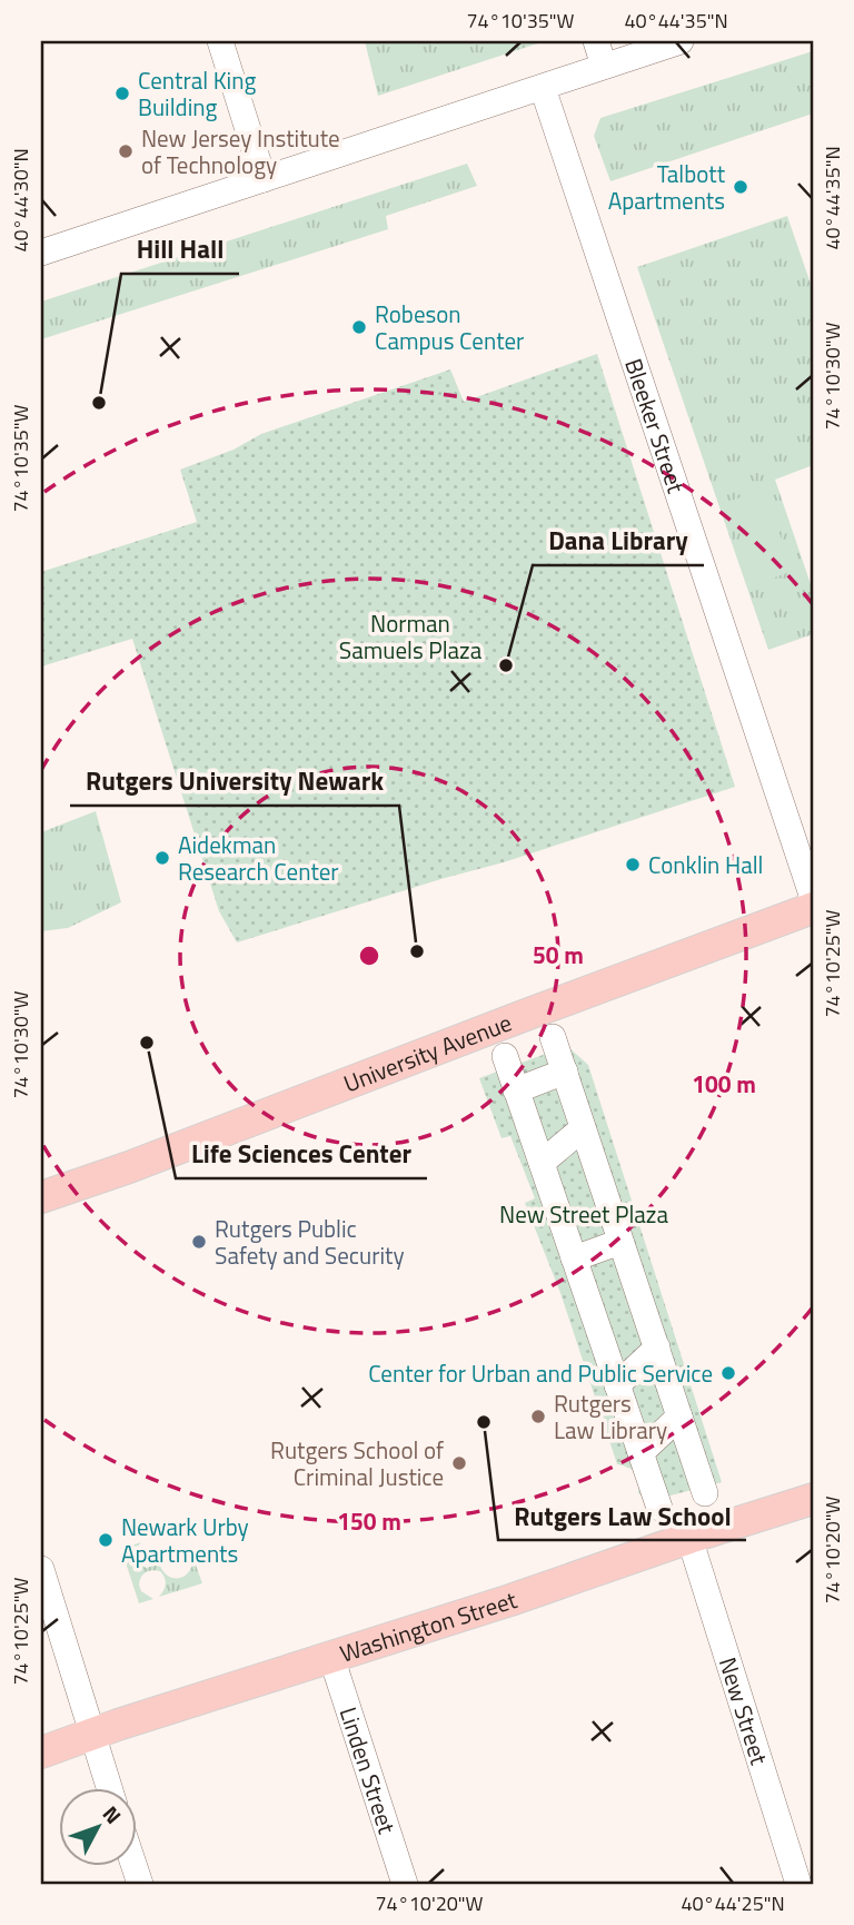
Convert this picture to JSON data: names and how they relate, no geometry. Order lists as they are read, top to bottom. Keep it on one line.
{"streets":{"main road":["University Avenue","Washington Street"],"street":["Bleeker Street","New Street","Linden Street"]},"crossings":[["Washington Street","New Street"],["Washington Street","Linden Street"]],"parks":["Norman Samuels Plaza","New Street Plaza"],"places":["Central King Building","New Jersey Institute of Technology","Talbott Apartments","Robeson Campus Center","Hill Hall","Dana Library","Aidekman Research Center","Conklin Hall","Rutgers University Newark","Life Sciences Center","Rutgers Public Safety and Security","Center for Urban and Public Service","Rutgers Law Library","Rutgers Law School","Rutgers School of Criminal Justice","Newark Urby Apartments"],"north":"top right","coordinates":["74°10'35\"W","40°44'35\"N","40°44'30\"N","74°10'30\"W","74°10'25\"W","74°10'20\"W","40°44'25\"N"],"rings":["50 m","100 m","150 m"]}
